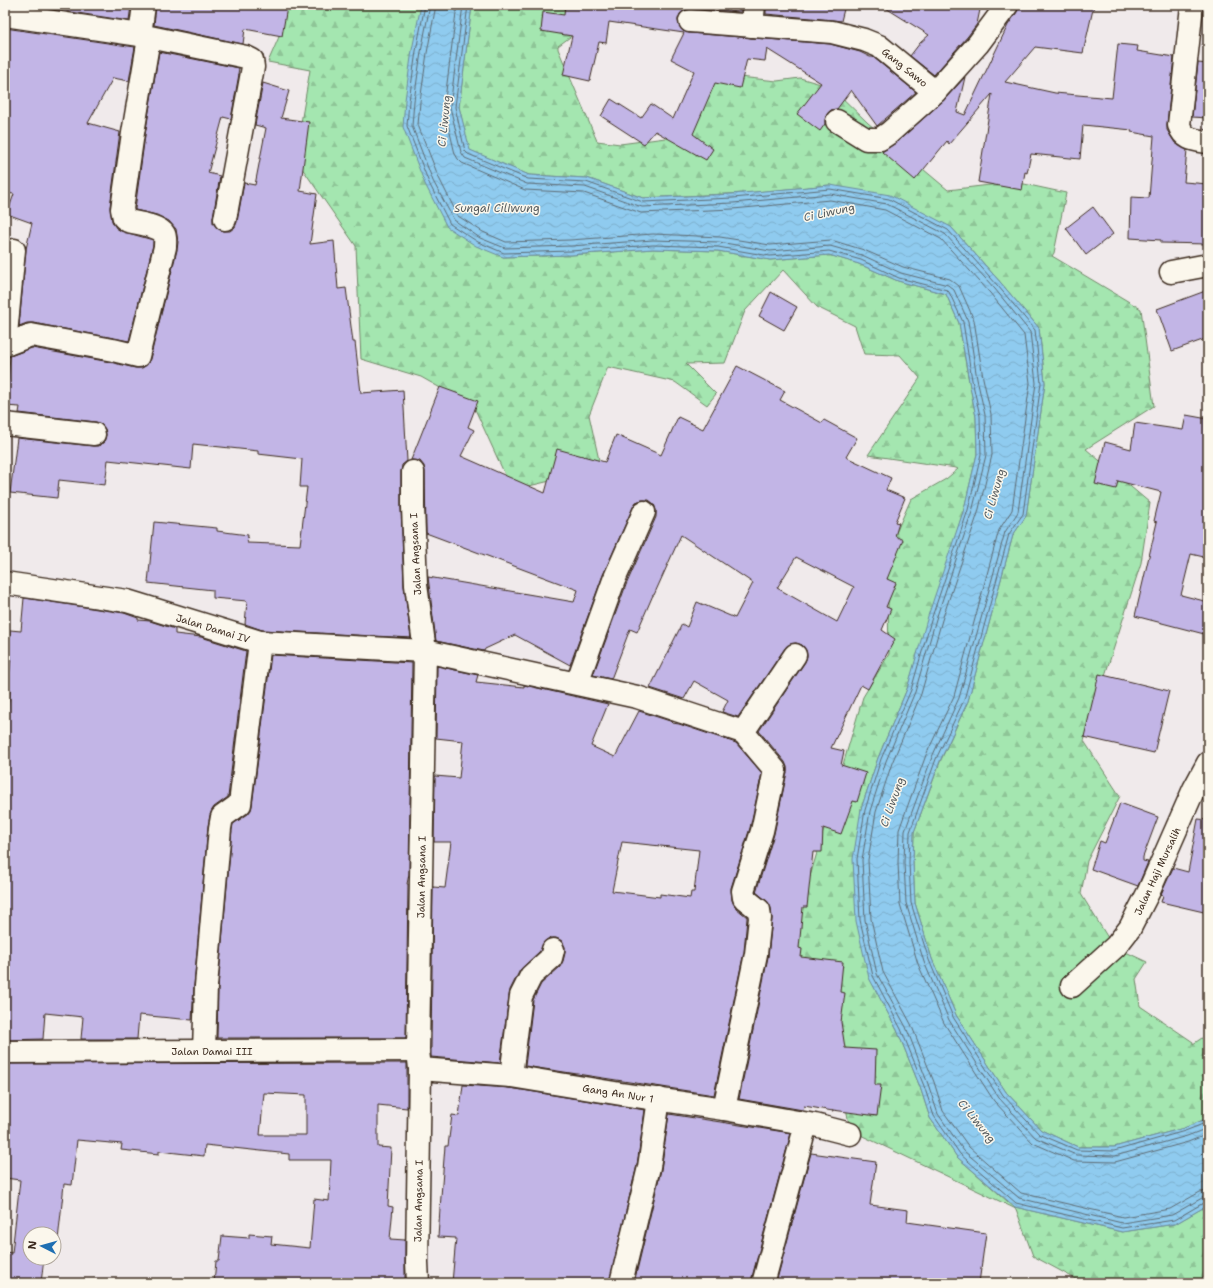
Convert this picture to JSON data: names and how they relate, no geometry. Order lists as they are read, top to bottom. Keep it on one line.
{"streets":{"street":["Gang Sawo","Jalan Angsana I","Jalan Damai IV","Jalan Haji Mursalih","Jalan Damai III","Gang An Nur 1"]},"crossings":[["Jalan Angsana I","Jalan Damai IV"],["Jalan Angsana I","Jalan Damai III"],["Jalan Angsana I","Gang An Nur 1"],["Jalan Damai III","Gang An Nur 1"]],"water":["Ci Liwung","Sungai Ciliwung"],"north":"left"}
